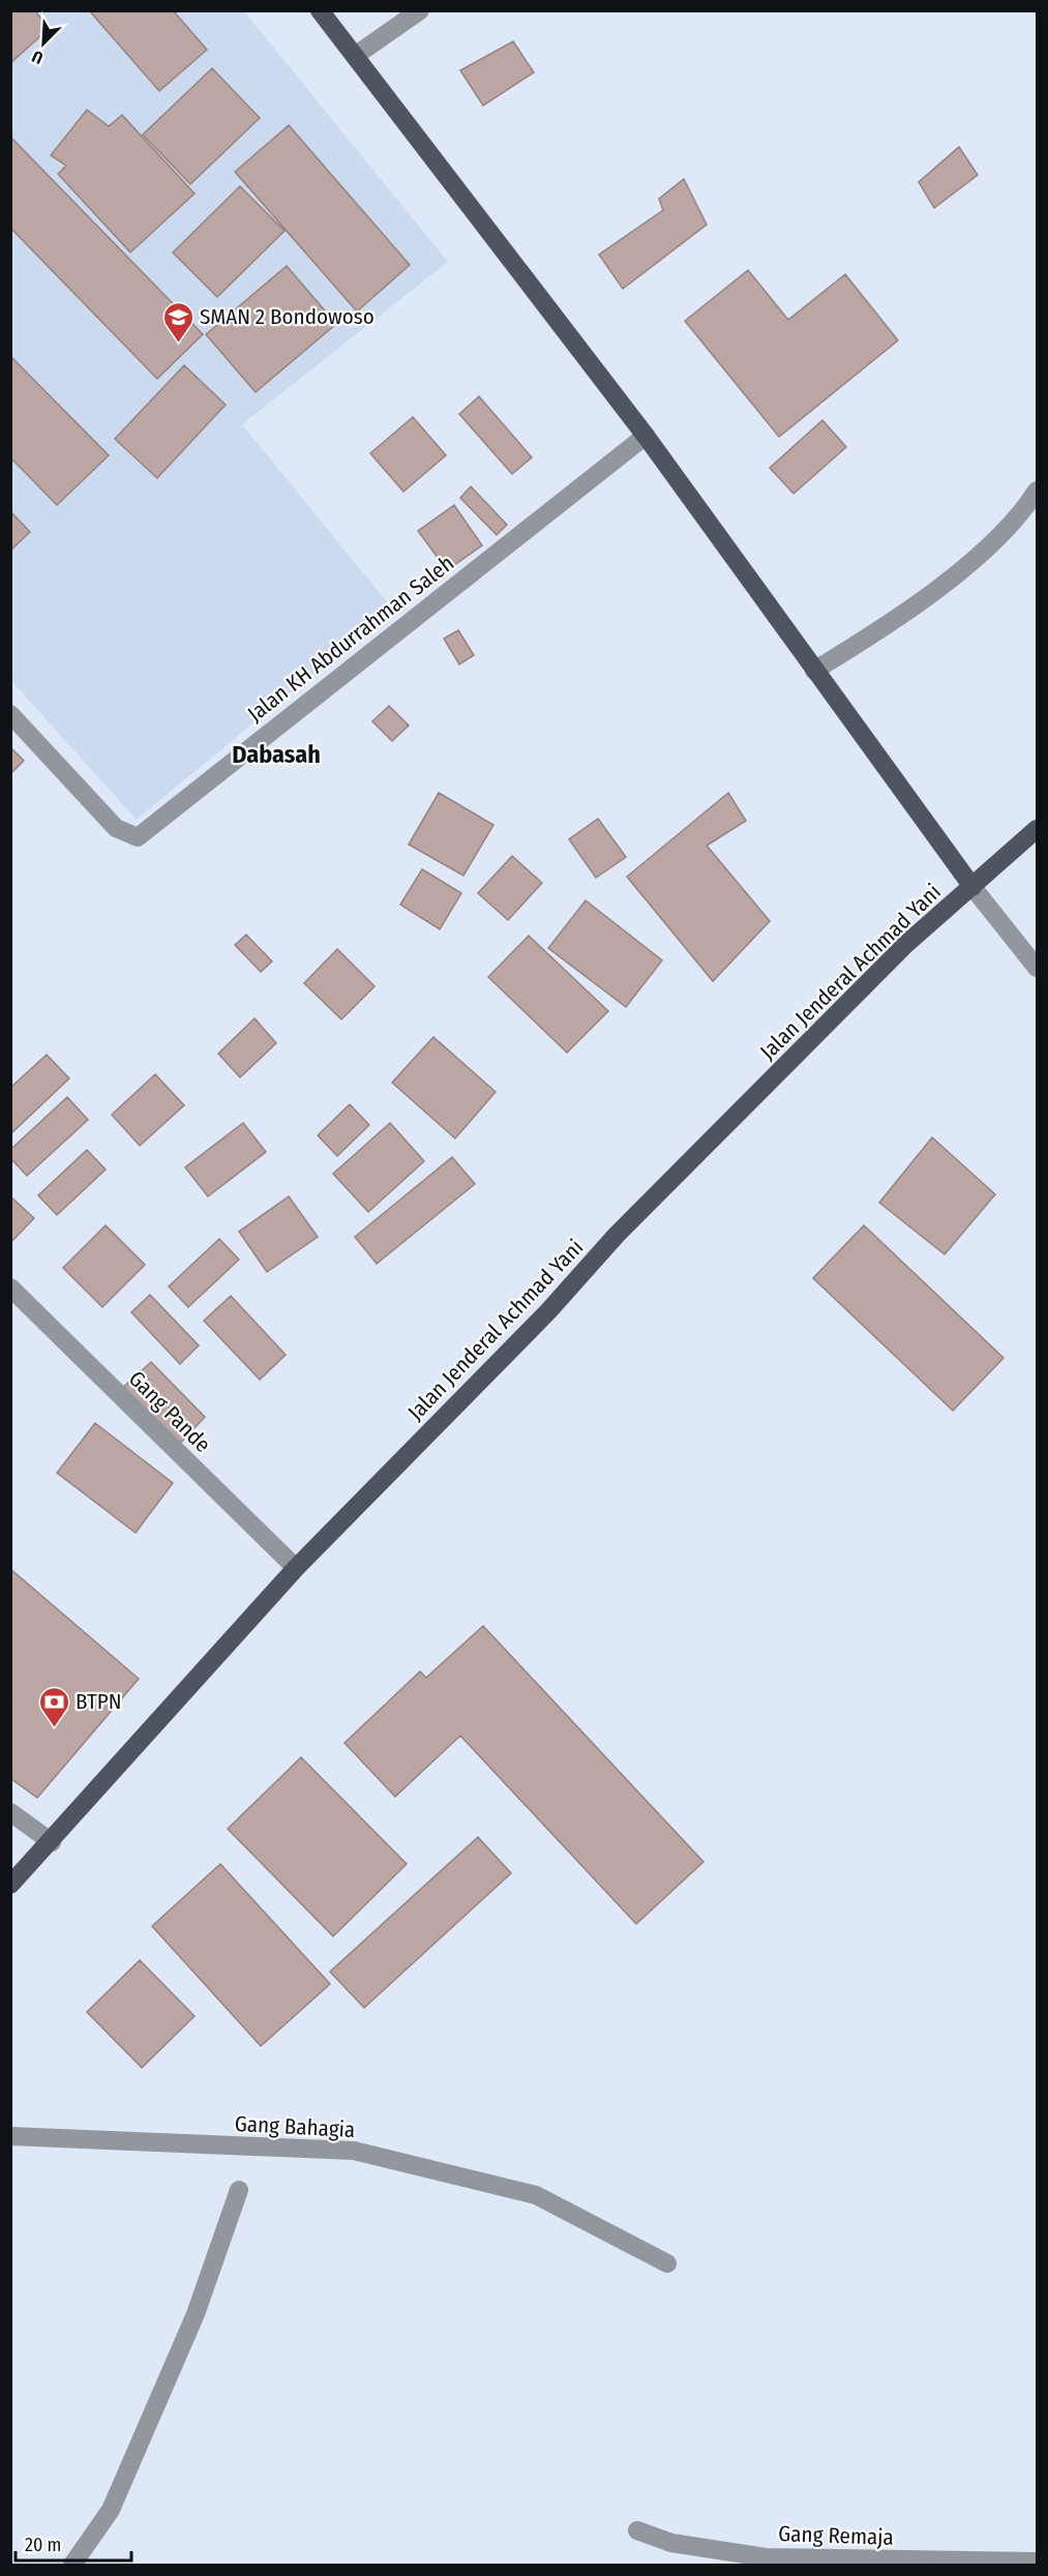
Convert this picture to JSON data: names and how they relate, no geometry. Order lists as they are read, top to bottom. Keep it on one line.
{"streets":{"main road":["Jalan Jenderal Achmad Yani"],"street":["Jalan KH Abdurrahman Saleh","Gang Pande","Gang Bahagia","Gang Remaja"]},"crossings":[["Jalan Jenderal Achmad Yani","Gang Pande"]],"districts":["Dabasah"],"places":{"school or university":["SMAN 2 Bondowoso"],"bank":["BTPN"]},"scale_bar":"20 m","north":"bottom left"}
